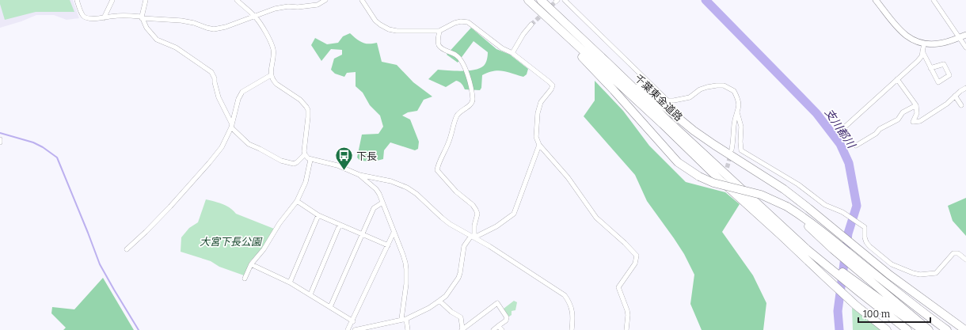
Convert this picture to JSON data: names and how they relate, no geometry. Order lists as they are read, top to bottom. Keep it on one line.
{"streets":{"highway":["千葉東金道路"]},"water":["支川都川"],"parks":["大宮下長公園"],"places":{"bus stop":["下長"]},"scale_bar":"100 m"}
